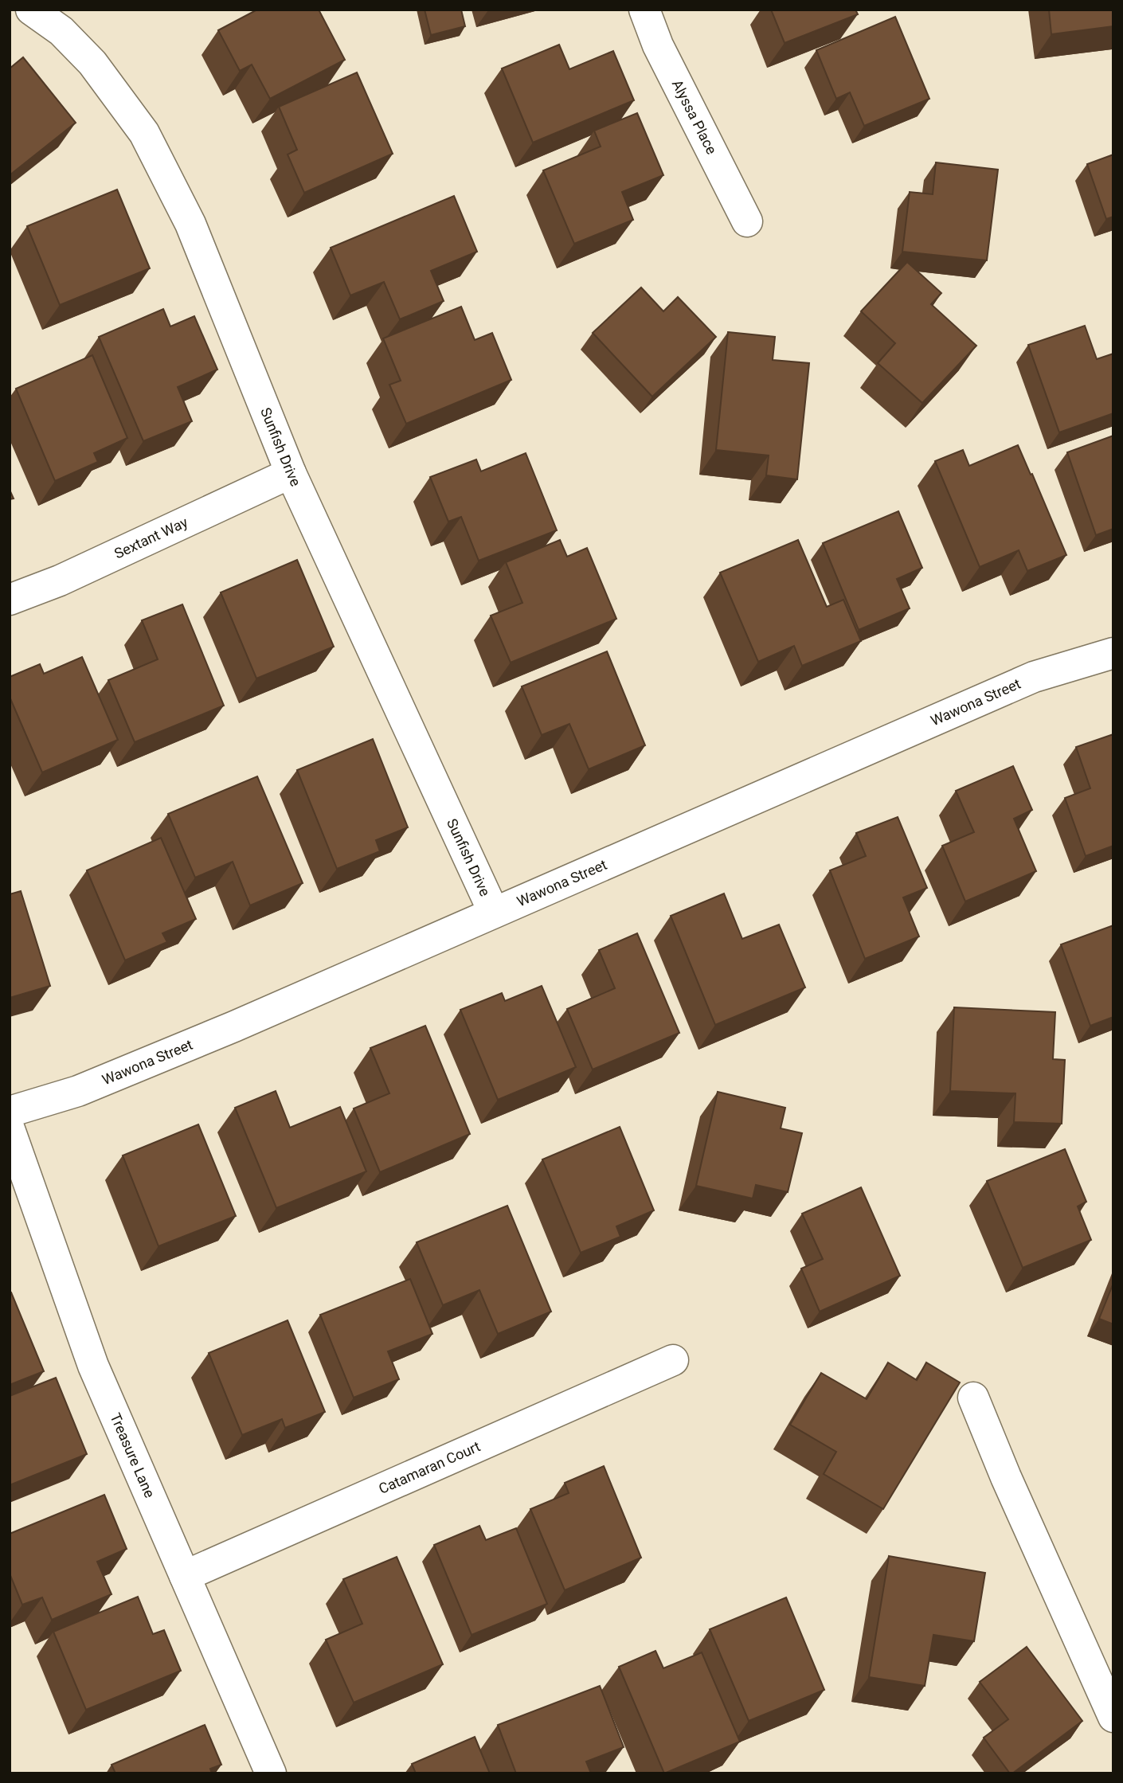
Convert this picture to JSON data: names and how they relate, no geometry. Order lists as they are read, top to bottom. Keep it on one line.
{"streets":{"street":["Alyssa Place","Sunfish Drive","Sextant Way","Wawona Street","Treasure Lane","Catamaran Court"]},"crossings":[["Sunfish Drive","Sextant Way"],["Sunfish Drive","Wawona Street"],["Treasure Lane","Catamaran Court"]]}
